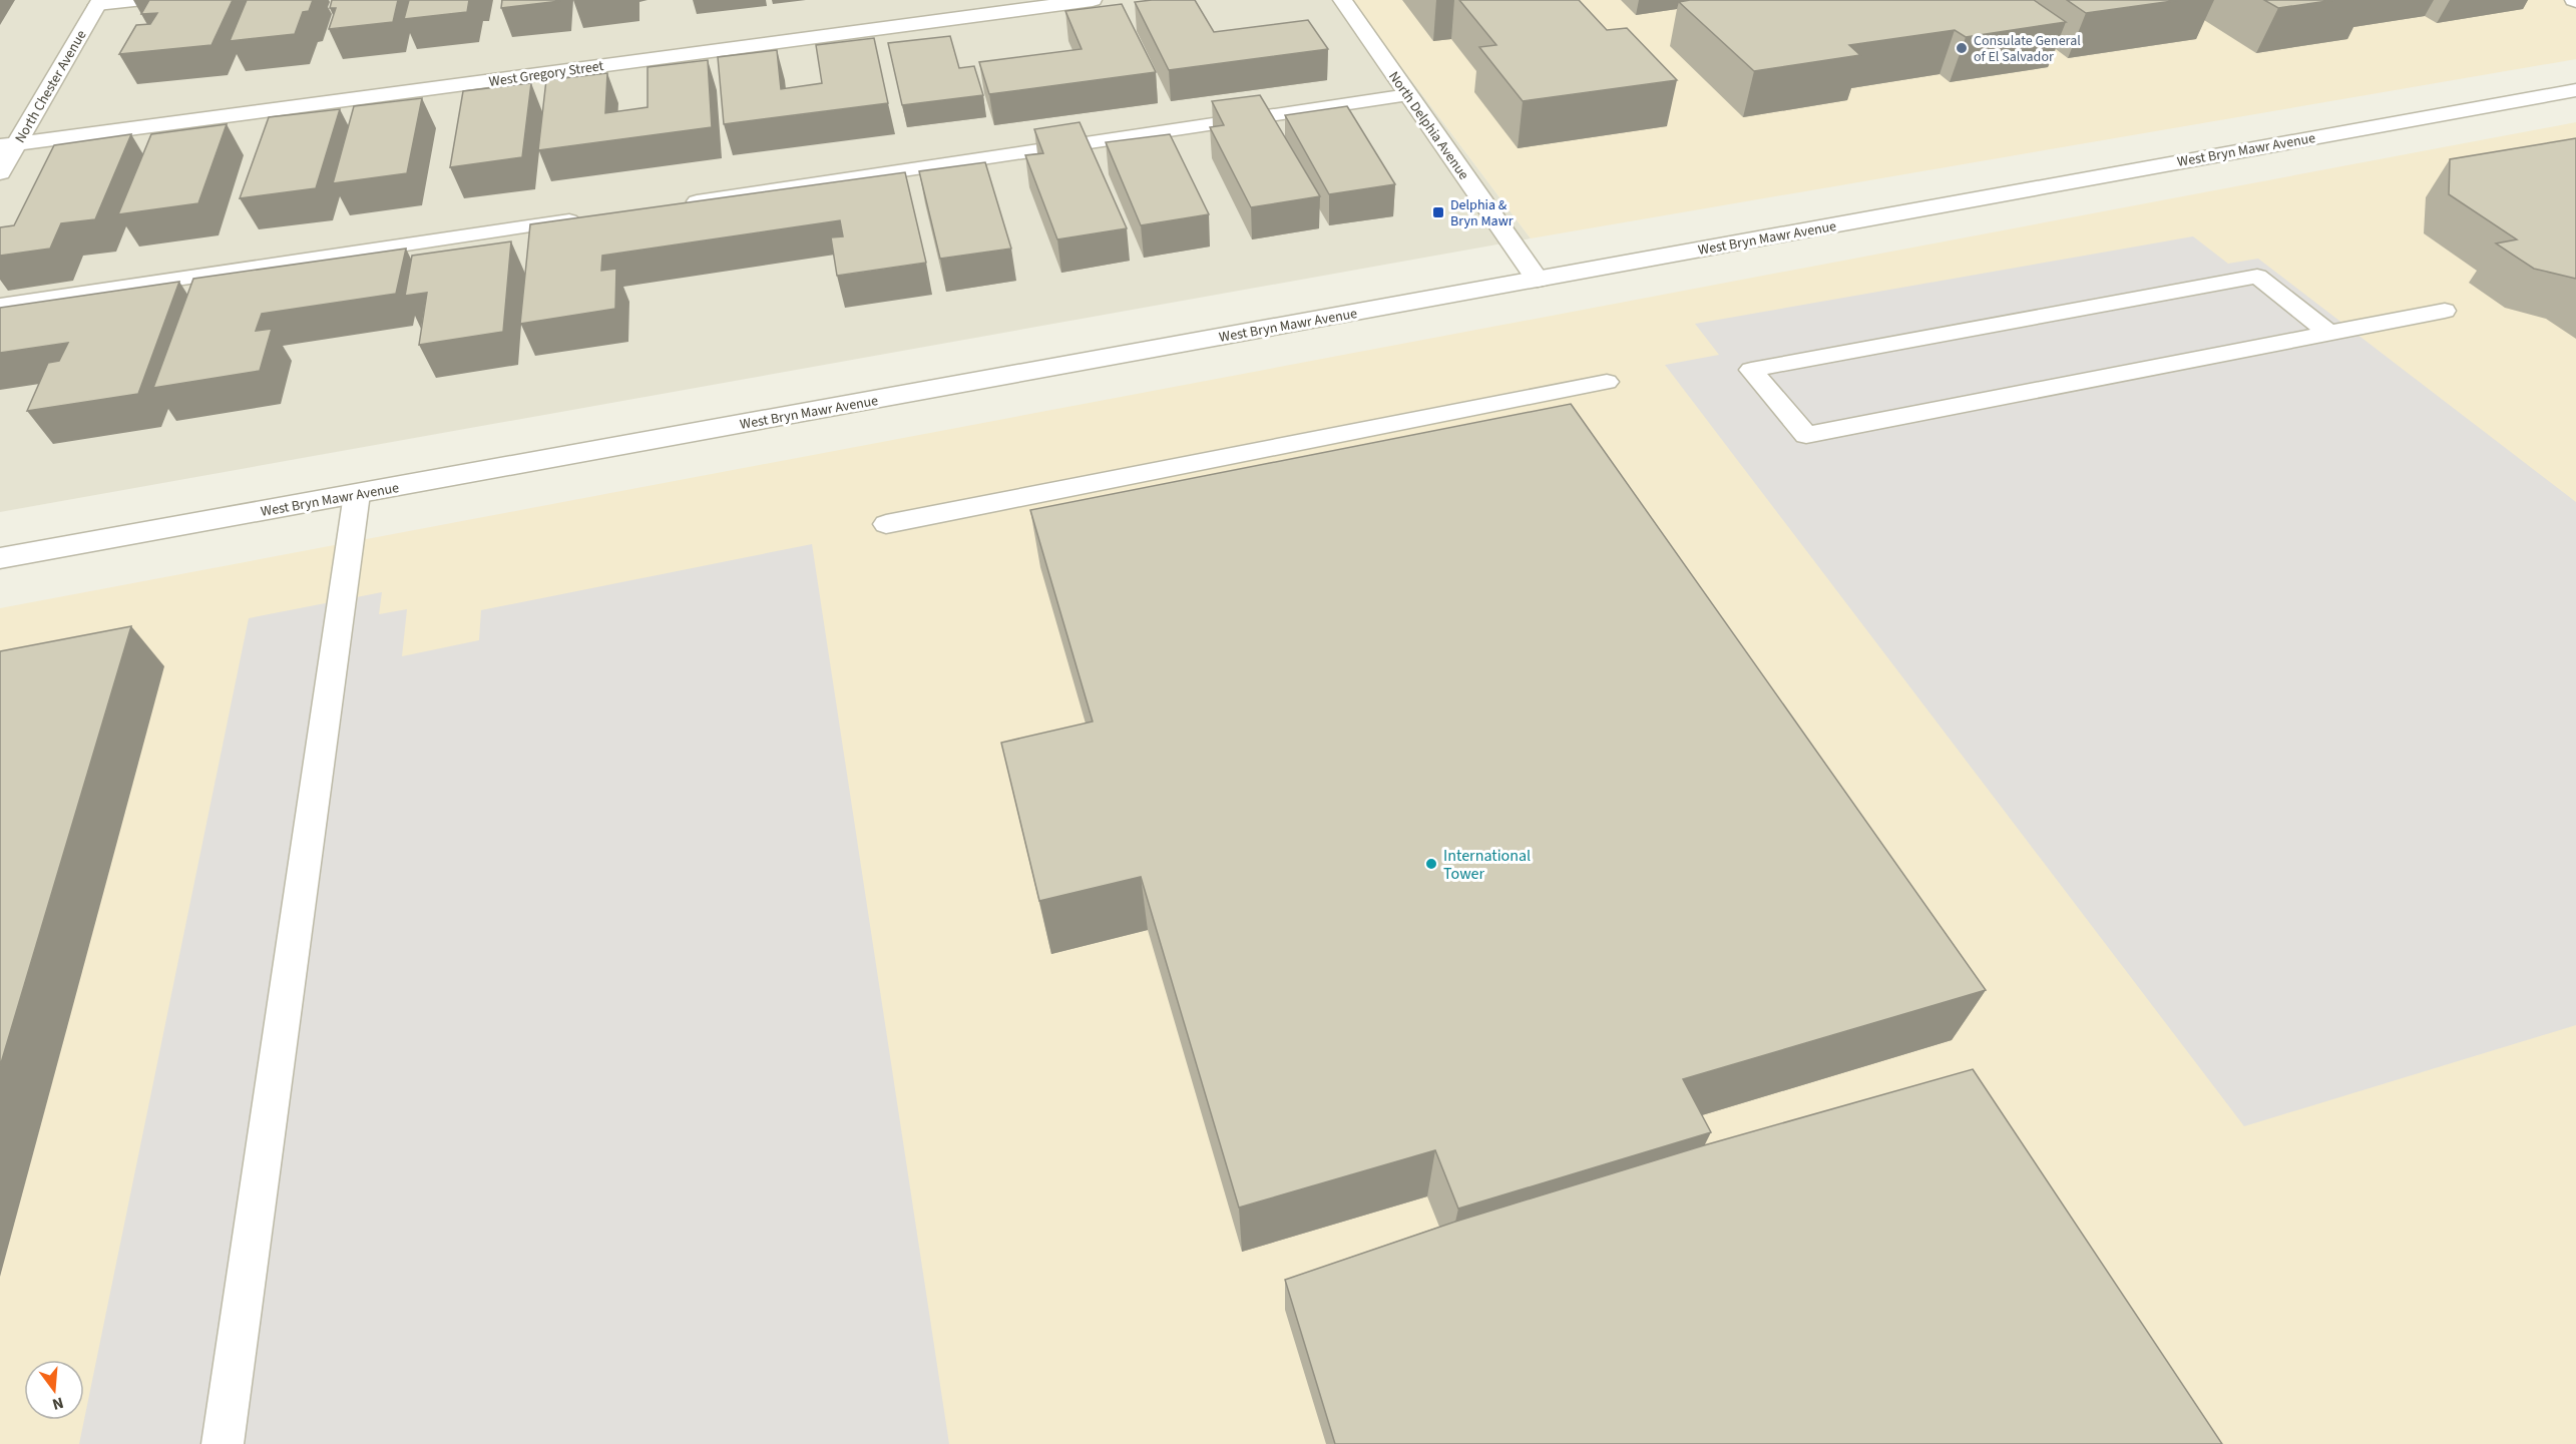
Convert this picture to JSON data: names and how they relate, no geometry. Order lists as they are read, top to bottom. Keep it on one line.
{"streets":{"street":["West Gregory Street","North Chester Avenue","North Delphia Avenue","West Bryn Mawr Avenue"]},"crossings":[["West Gregory Street","North Chester Avenue"],["North Delphia Avenue","West Bryn Mawr Avenue"]],"places":{"other":["Consulate General of El Salvador","International Tower"],"transit":["Delphia & Bryn Mawr"]},"north":"bottom"}
